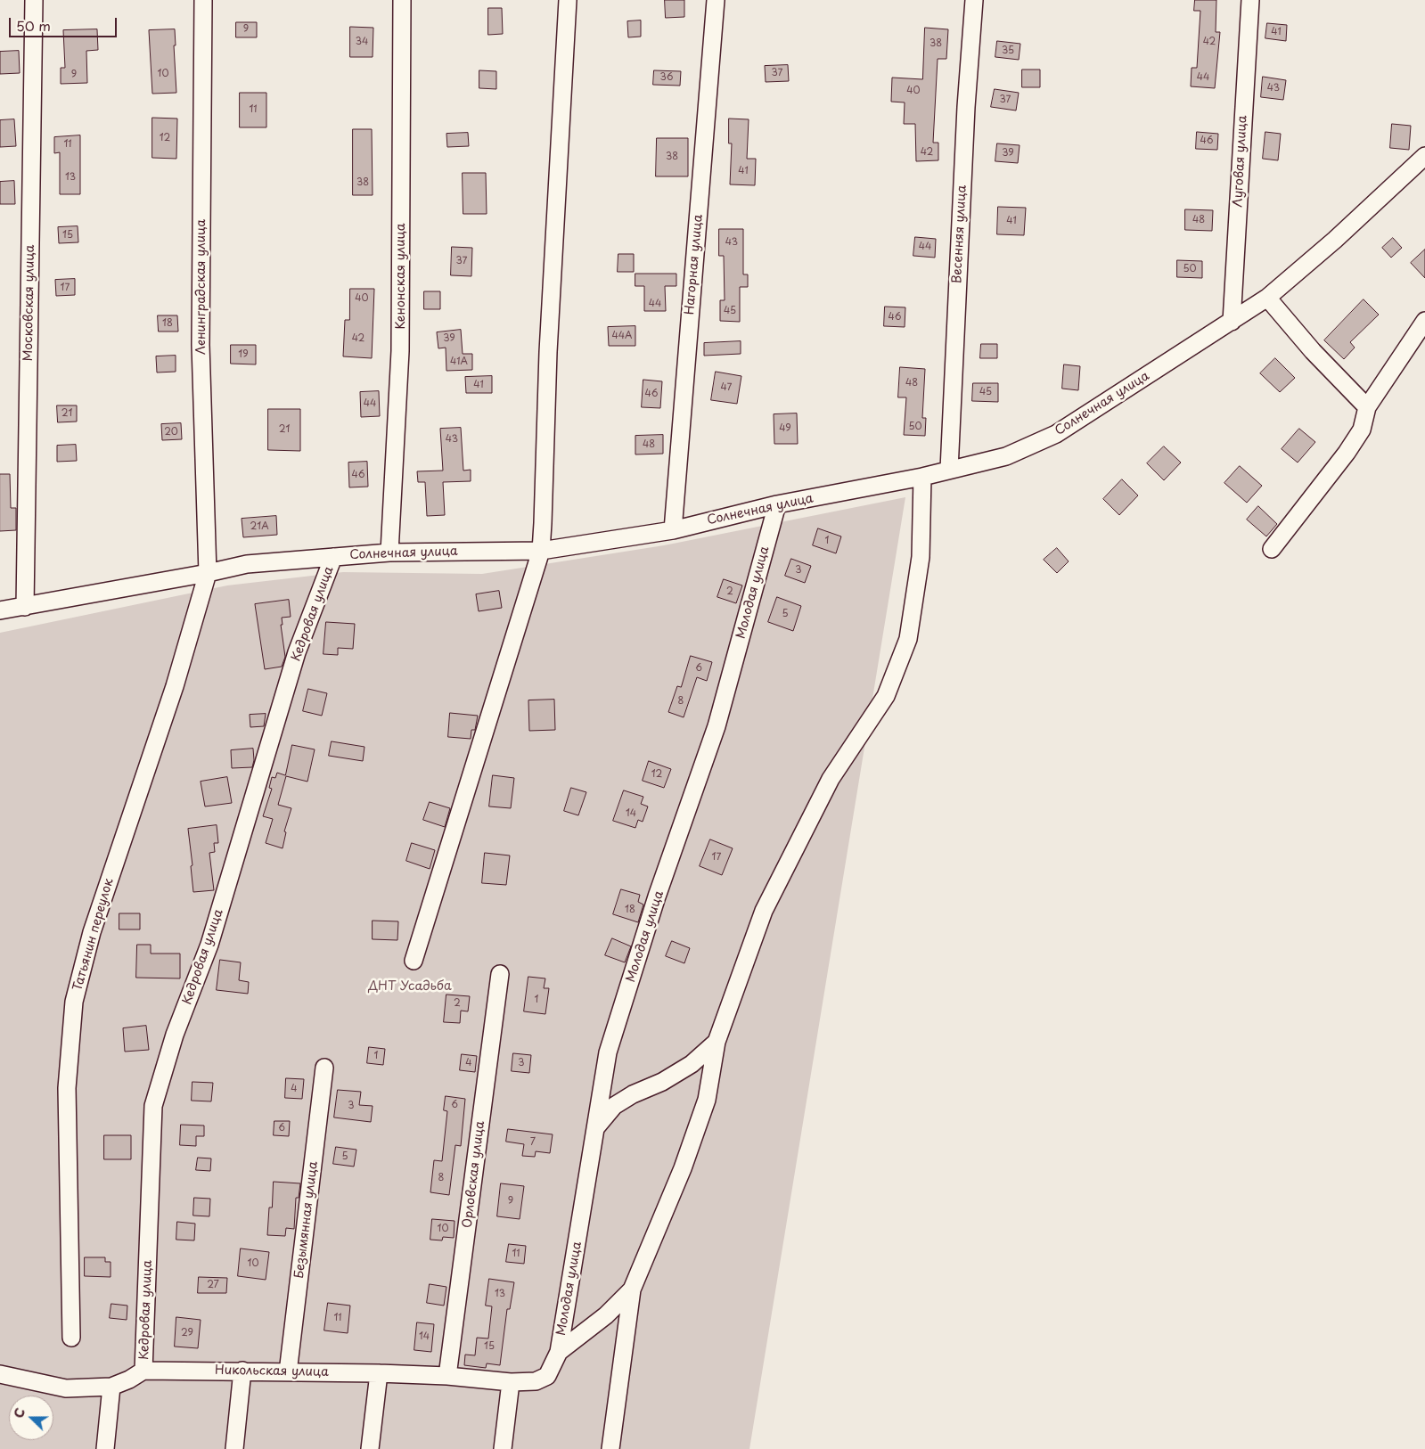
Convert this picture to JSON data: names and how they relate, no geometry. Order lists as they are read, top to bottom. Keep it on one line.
{"streets":{"street":["Луговая улица","Весенняя улица","Нагорная улица","Кенонская улица","Ленинградская улица","Московская улица","Солнечная улица","Молодая улица","Кедровая улица","Татьянин переулок","Орловская улица","Безымянная улица","Никольская улица"]},"crossings":[["Луговая улица","Солнечная улица"],["Весенняя улица","Солнечная улица"],["Нагорная улица","Солнечная улица"],["Кенонская улица","Солнечная улица"],["Ленинградская улица","Солнечная улица"],["Ленинградская улица","Татьянин переулок"],["Московская улица","Солнечная улица"],["Солнечная улица","Молодая улица"],["Солнечная улица","Кедровая улица"],["Солнечная улица","Татьянин переулок"],["Молодая улица","Никольская улица"],["Кедровая улица","Никольская улица"],["Орловская улица","Никольская улица"],["Безымянная улица","Никольская улица"]],"parks":["ДНТ Усадьба"],"house_numbers":["9","41","34","42","38","35","37","10","9","36","44","43","40","37","11","12","46","11","42","39","38","41","13","38","48","41","15","43","44","37","50","17","40","44","45","46","18","44А","42","39","19","41А","48","41","47","45","46","44","21","50","49","21","20","43","48","46","21А","1","3","2","5","6","8","12","14","17","18","1","2","1","4","3","4","6","3","6","7","5","8","9","10","11","10","27","13","11","29","14","15"],"scale_bar":"50 m","north":"left"}
